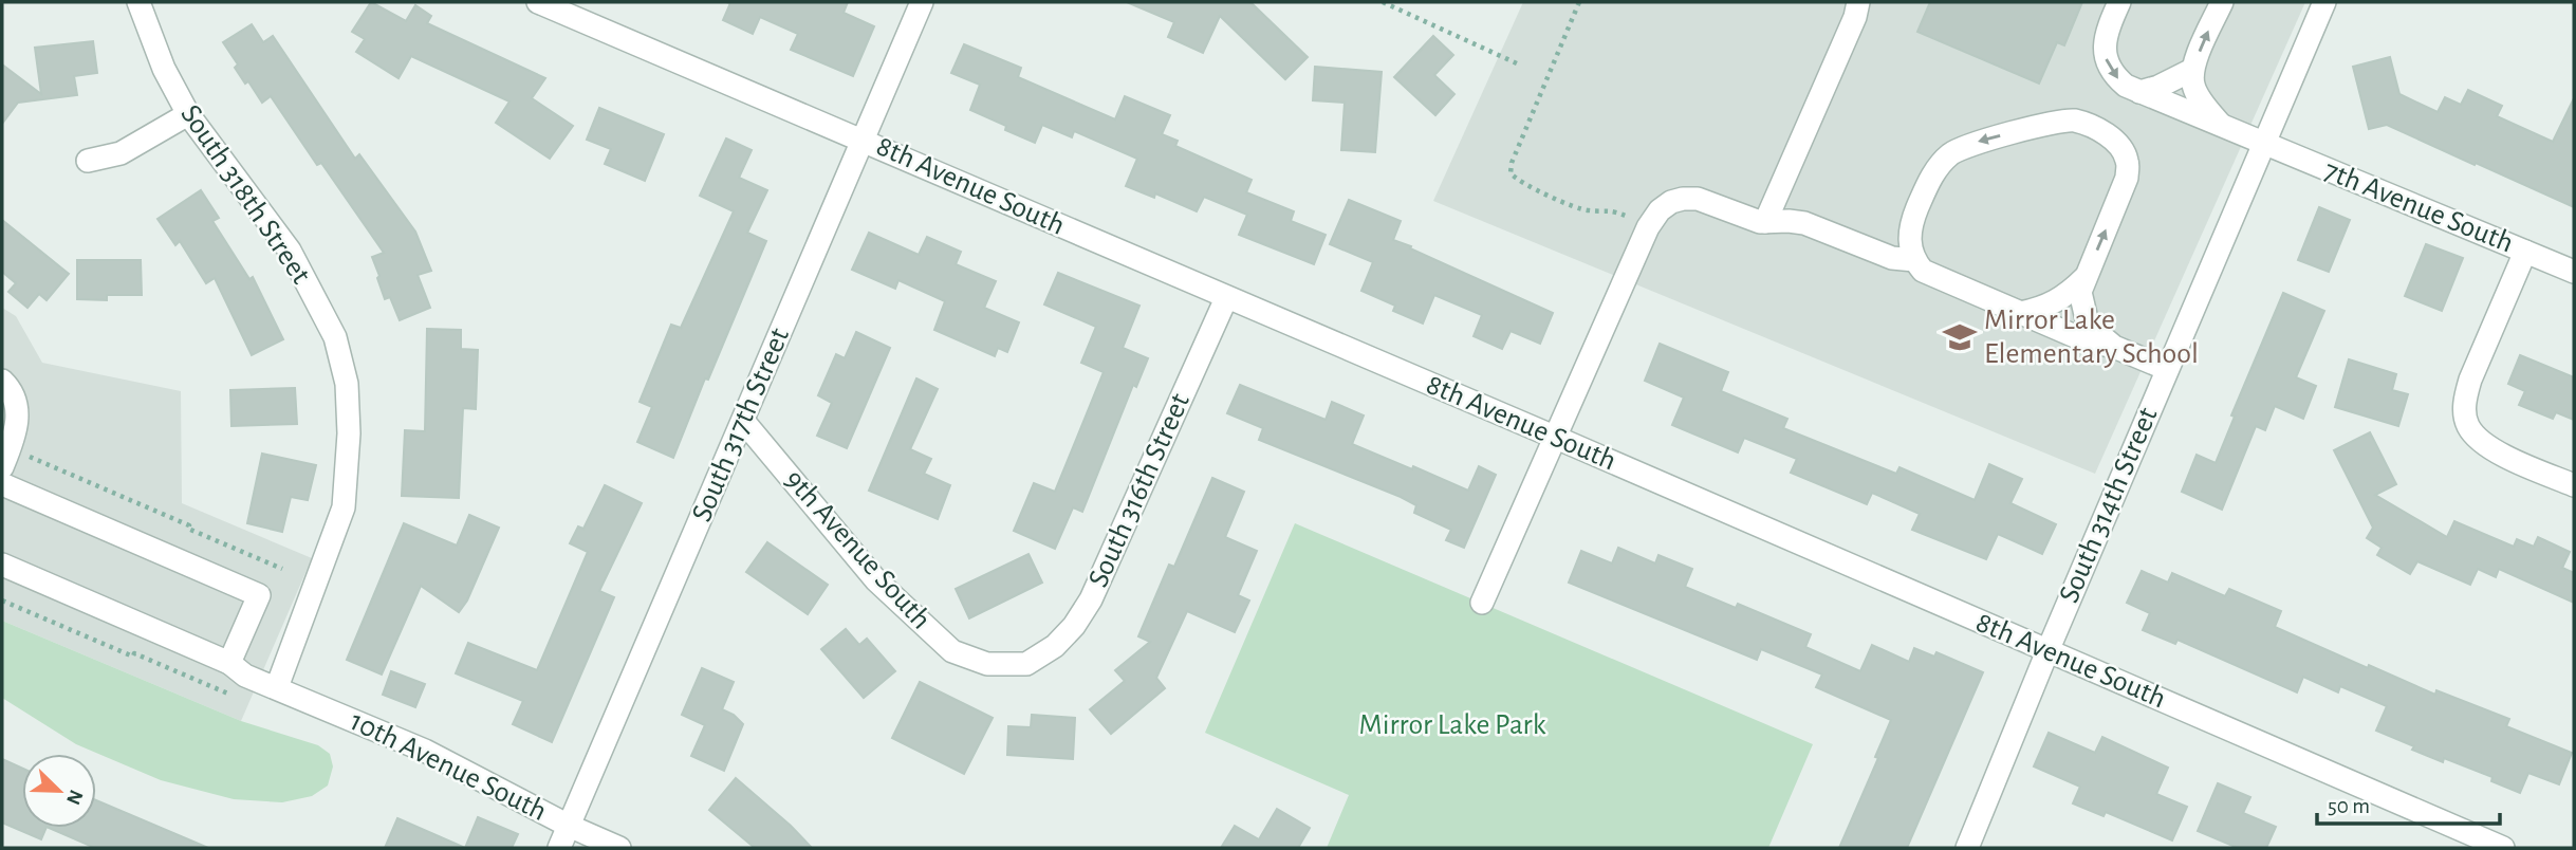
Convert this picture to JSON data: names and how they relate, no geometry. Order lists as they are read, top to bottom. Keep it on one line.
{"streets":{"street":["8th Avenue South","South 318th Street","7th Avenue South","South 317th Street","South 316th Street","South 314th Street","9th Avenue South","10th Avenue South"]},"crossings":[["8th Avenue South","South 317th Street"],["8th Avenue South","South 316th Street"],["8th Avenue South","South 314th Street"],["South 318th Street","10th Avenue South"],["7th Avenue South","South 314th Street"],["South 317th Street","9th Avenue South"],["South 317th Street","10th Avenue South"],["South 316th Street","9th Avenue South"]],"parks":["Mirror Lake Park"],"places":{"school or university":["Mirror Lake Elementary School"]},"scale_bar":"50 m","north":"bottom right"}
